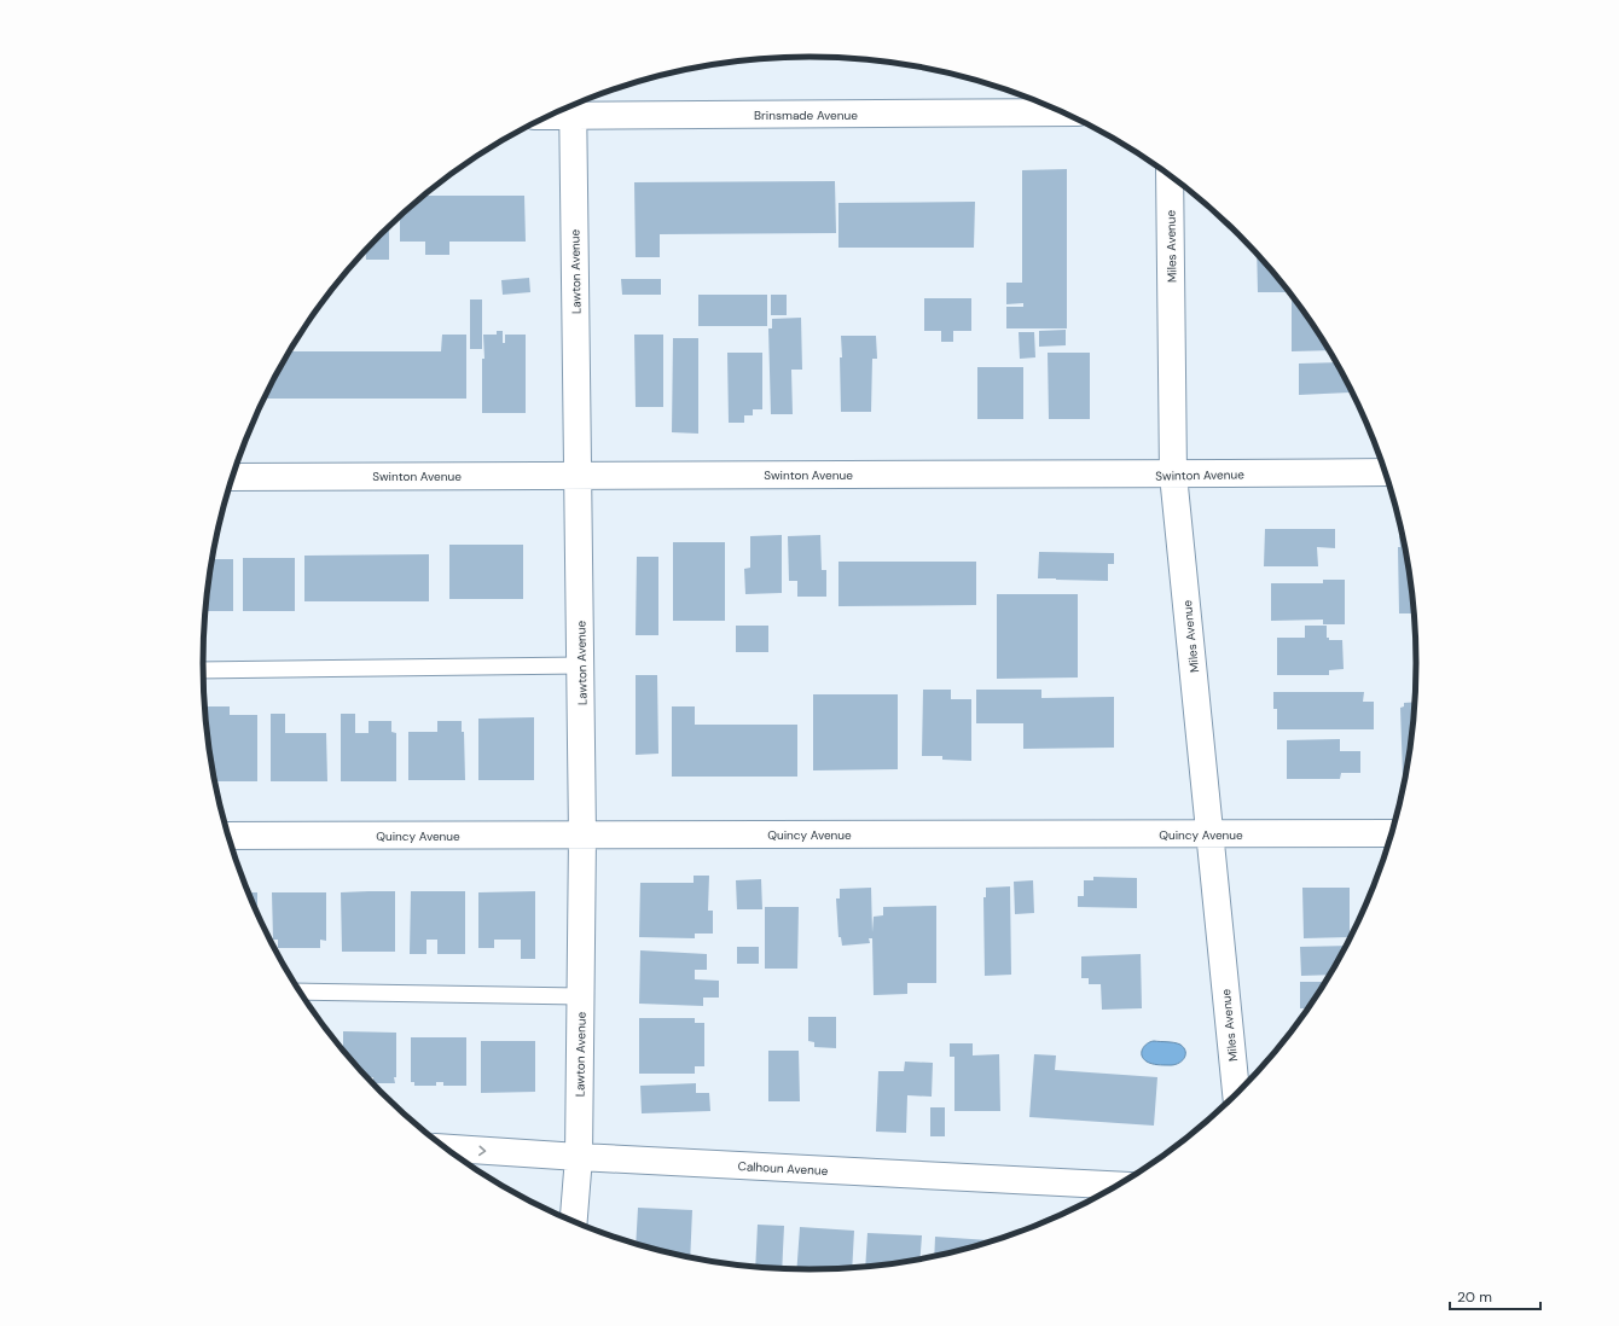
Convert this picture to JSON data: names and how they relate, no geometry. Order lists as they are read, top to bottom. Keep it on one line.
{"streets":{"street":["Brinsmade Avenue","Miles Avenue","Lawton Avenue","Swinton Avenue","Quincy Avenue","Calhoun Avenue"]},"crossings":[["Brinsmade Avenue","Lawton Avenue"],["Miles Avenue","Swinton Avenue"],["Miles Avenue","Quincy Avenue"],["Lawton Avenue","Swinton Avenue"],["Lawton Avenue","Quincy Avenue"],["Lawton Avenue","Calhoun Avenue"]],"scale_bar":"20 m"}
